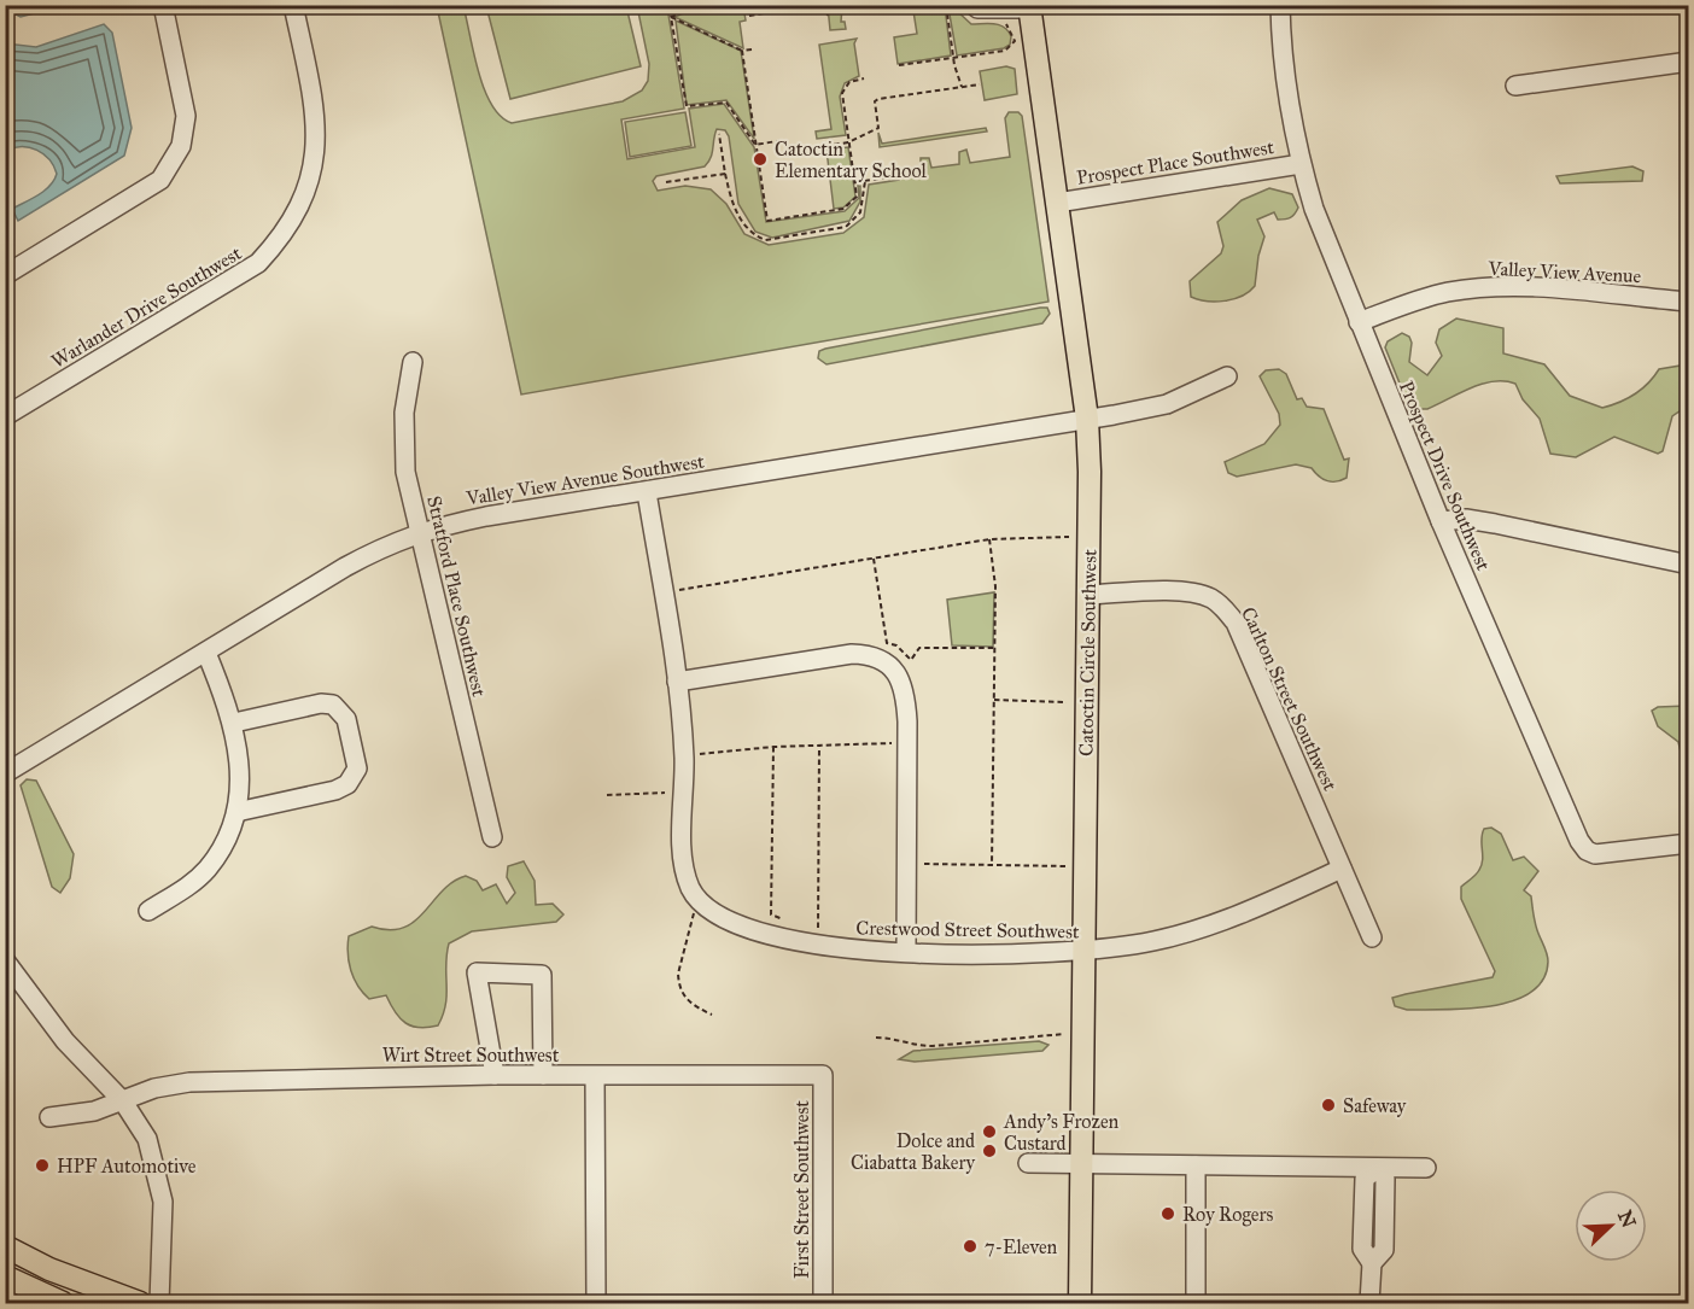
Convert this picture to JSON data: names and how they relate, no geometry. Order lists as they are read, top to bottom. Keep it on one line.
{"streets":{"main road":["Catoctin Circle Southwest"],"street":["Prospect Place Southwest","Valley View Avenue","Warlander Drive Southwest","Prospect Drive Southwest","Valley View Avenue Southwest","Stratford Place Southwest","Carlton Street Southwest","Crestwood Street Southwest","Wirt Street Southwest","First Street Southwest"]},"crossings":[["Prospect Place Southwest","Prospect Drive Southwest"],["Prospect Place Southwest","Catoctin Circle Southwest"],["Valley View Avenue","Prospect Drive Southwest"],["Valley View Avenue Southwest","Stratford Place Southwest"],["Valley View Avenue Southwest","Catoctin Circle Southwest"],["Valley View Avenue Southwest","Crestwood Street Southwest"],["Catoctin Circle Southwest","Carlton Street Southwest"],["Catoctin Circle Southwest","Crestwood Street Southwest"],["Carlton Street Southwest","Crestwood Street Southwest"],["Wirt Street Southwest","First Street Southwest"]],"places":["Catoctin Elementary School","Safeway","Andy's Frozen Custard","Dolce and Ciabatta Bakery","HPF Automotive","Roy Rogers","7-Eleven"],"north":"top right"}
